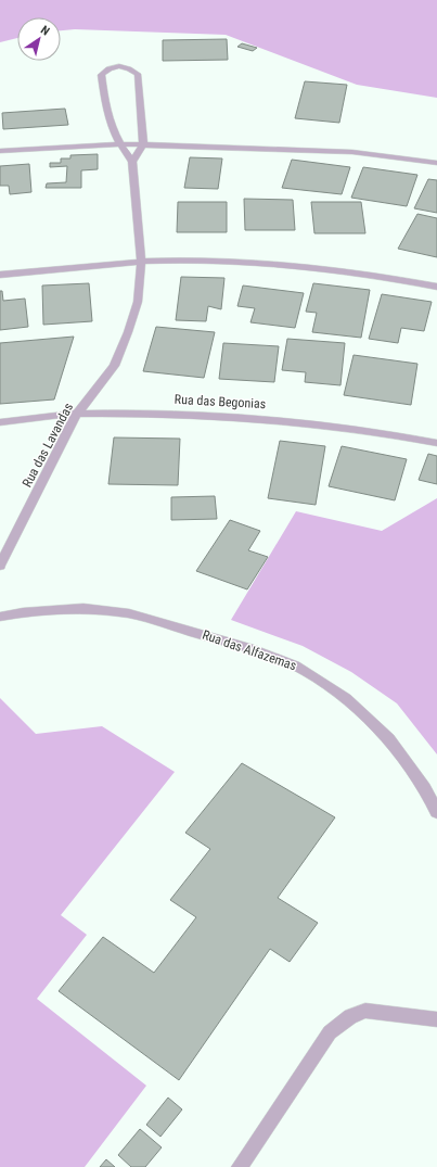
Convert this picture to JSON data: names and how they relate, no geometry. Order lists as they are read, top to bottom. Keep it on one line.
{"streets":{"street":["Rua das Begonias","Rua das Lavandas","Rua das Alfazemas"]},"crossings":[["Rua das Begonias","Rua das Lavandas"]],"north":"top right"}
